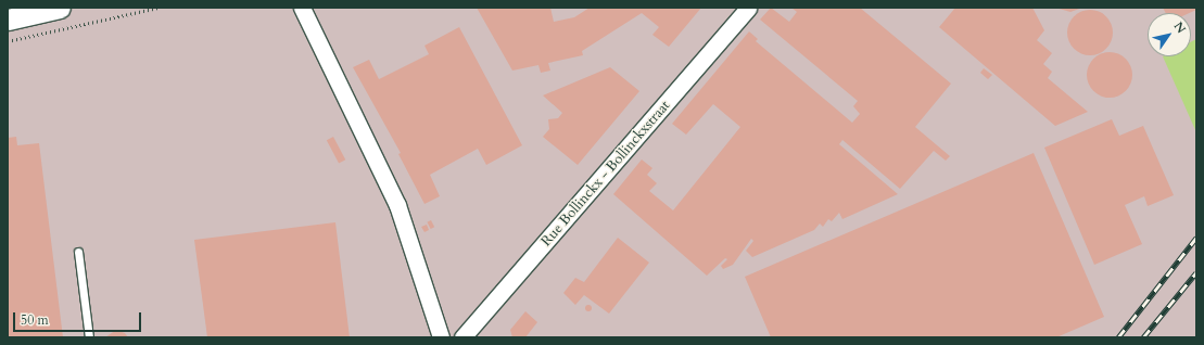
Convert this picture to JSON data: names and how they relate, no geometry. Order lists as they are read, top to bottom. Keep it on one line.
{"streets":{"street":["Rue Bollinckx - Bollinckxstraat"]},"scale_bar":"50 m","north":"top right"}
